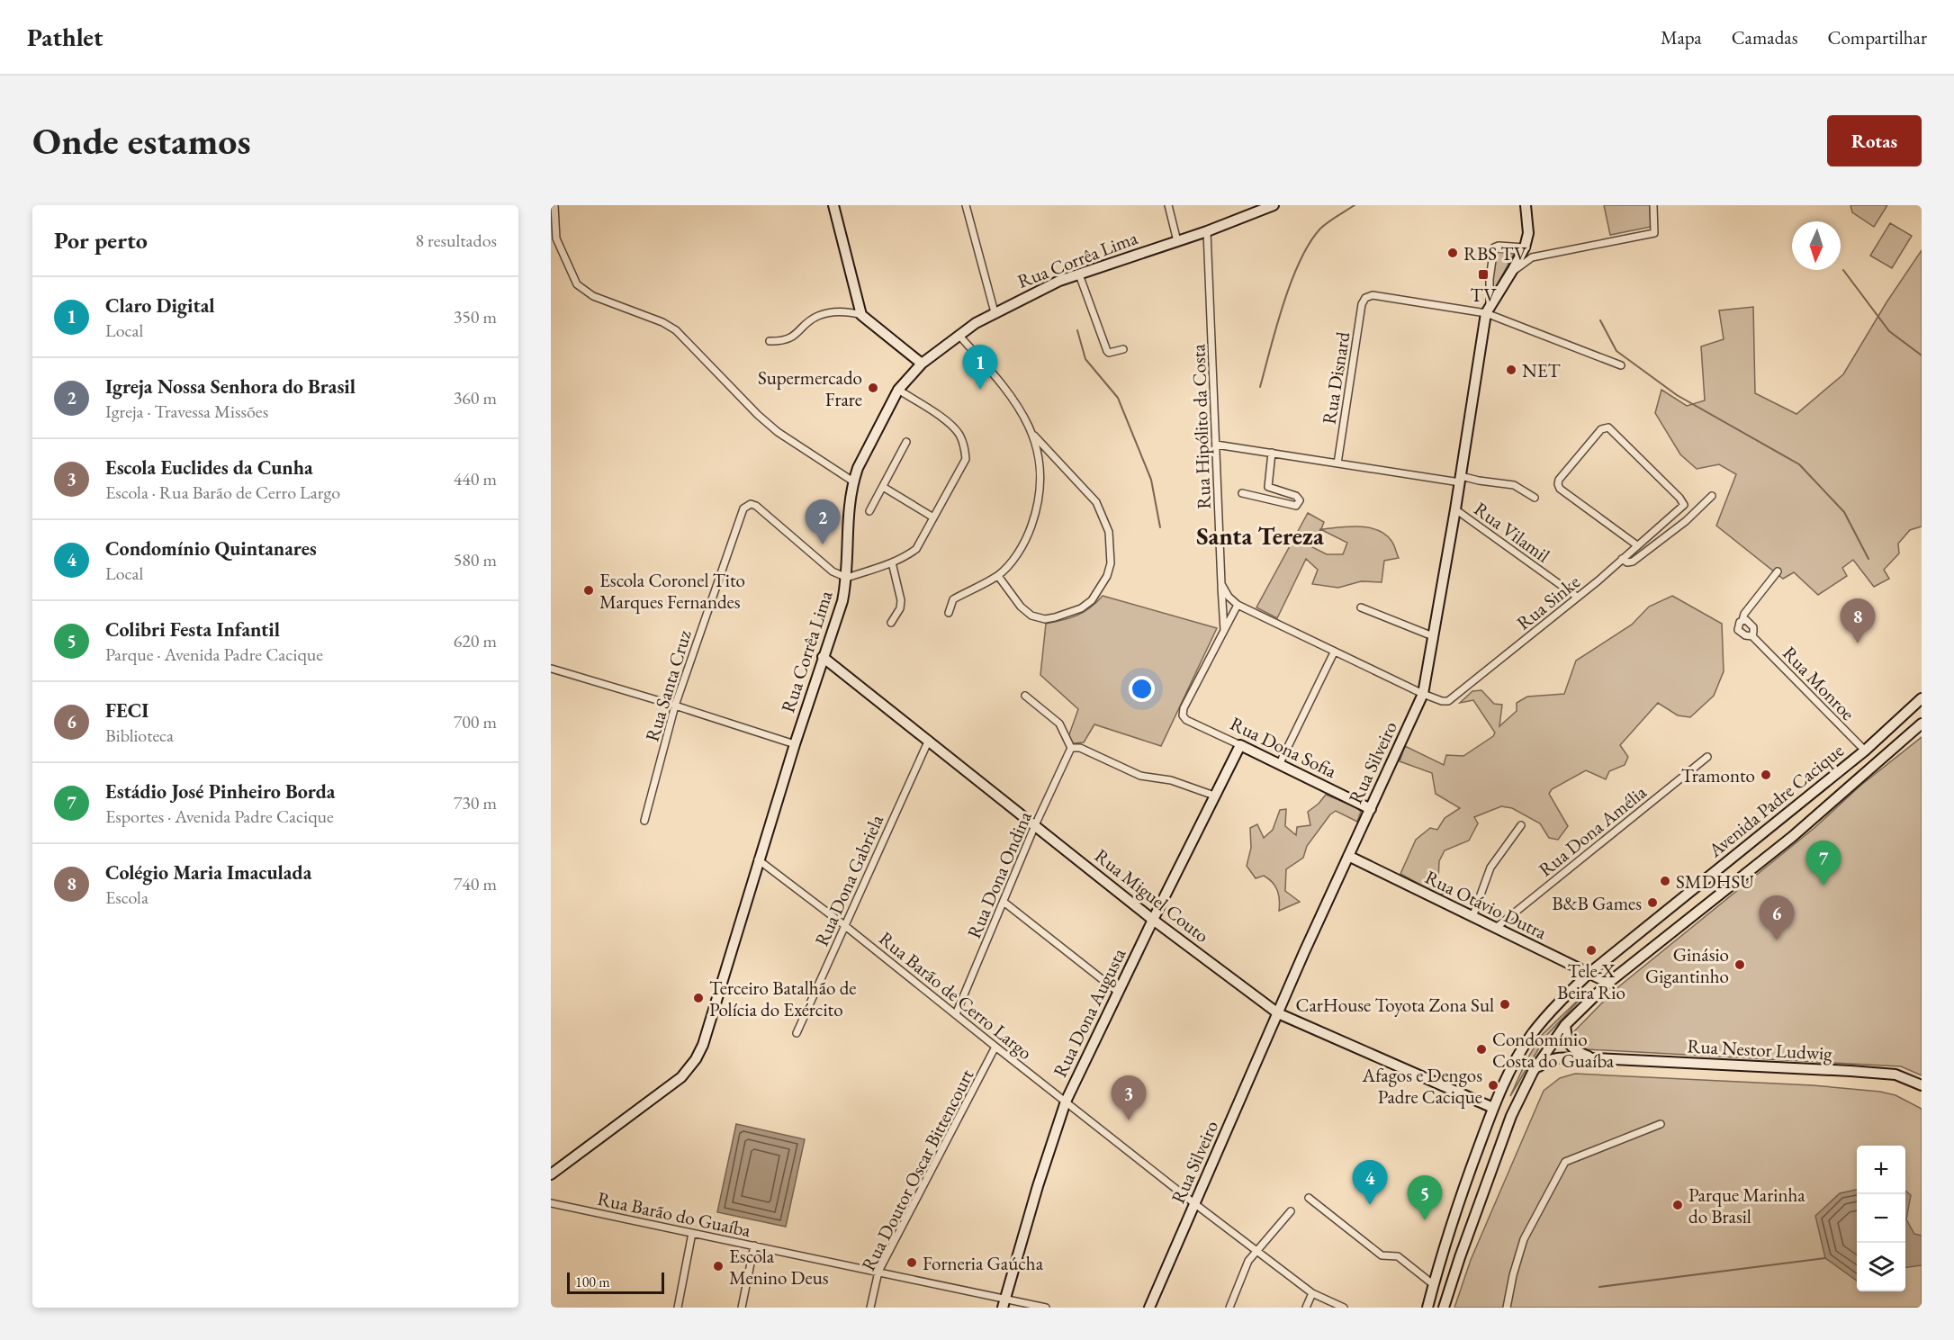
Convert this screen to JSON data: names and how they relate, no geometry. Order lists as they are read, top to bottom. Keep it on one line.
{"streets":{"street":["Rua Corrêa Lima","Rua Disnard","Rua Hipólito da Costa","Rua Vilamil","Rua Sinke","Rua Monroe","Rua Santa Cruz","Rua Dona Sofia","Rua Silveiro","Avenida Padre Cacique","Rua Dona Amélia","Rua Dona Ondina","Rua Dona Gabriela","Rua Miguel Couto","Rua Otávio Dutra","Rua Barão de Cerro Largo","Rua Dona Augusta","Rua Nestor Ludwig","Rua Doutor Oscar Bittencourt","Rua Barão do Guaíba"]},"crossings":[["Rua Corrêa Lima","Rua Hipólito da Costa"],["Rua Corrêa Lima","Rua Santa Cruz"],["Rua Corrêa Lima","Rua Miguel Couto"],["Rua Corrêa Lima","Rua Barão de Cerro Largo"],["Rua Disnard","Rua Silveiro"],["Rua Hipólito da Costa","Rua Dona Sofia"],["Rua Vilamil","Rua Sinke"],["Rua Vilamil","Rua Silveiro"],["Rua Sinke","Rua Silveiro"],["Rua Monroe","Avenida Padre Cacique"],["Rua Dona Sofia","Rua Silveiro"],["Rua Dona Sofia","Rua Dona Augusta"],["Rua Silveiro","Rua Miguel Couto"],["Rua Silveiro","Rua Otávio Dutra"],["Rua Silveiro","Rua Barão de Cerro Largo"],["Avenida Padre Cacique","Rua Miguel Couto"],["Avenida Padre Cacique","Rua Otávio Dutra"],["Avenida Padre Cacique","Rua Nestor Ludwig"],["Rua Dona Amélia","Rua Otávio Dutra"],["Rua Dona Ondina","Rua Miguel Couto"],["Rua Dona Ondina","Rua Barão de Cerro Largo"],["Rua Dona Gabriela","Rua Miguel Couto"],["Rua Dona Gabriela","Rua Barão de Cerro Largo"],["Rua Miguel Couto","Rua Dona Augusta"],["Rua Barão de Cerro Largo","Rua Dona Augusta"],["Rua Barão de Cerro Largo","Rua Doutor Oscar Bittencourt"],["Rua Dona Augusta","Rua Barão do Guaíba"],["Rua Doutor Oscar Bittencourt","Rua Barão do Guaíba"]],"districts":["Santa Tereza"],"places":{"other":["RBS TV","NET","Supermercado Frare","Escola Coronel Tito Marques Fernandes","Tramonto","SMDHSU","B&B Games","Tele-X Beira Rio","Ginásio Gigantinho","Terceiro Batalhão de Polícia do Exército","CarHouse Toyota Zona Sul","Condomínio Costa do Guaíba","Afagos e Dengos Padre Cacique","Parque Marinha do Brasil","Forneria Gaúcha","Escola Menino Deus"],"transit":["TV"]},"scale_bar":"100 m","north":"bottom","page":{"header":"Pathlet","nav":["Mapa","Camadas","Compartilhar"],"buttons":"Rotas","title":"Onde estamos","heading":["Por perto","8 resultados"],"list":[{"mark":"1","name":"Claro Digital","note":"Local","value":"350 m"},{"mark":"2","name":"Igreja Nossa Senhora do Brasil","note":"Igreja · Travessa Missões","value":"360 m"},{"mark":"3","name":"Escola Euclides da Cunha","note":"Escola · Rua Barão de Cerro Largo","value":"440 m"},{"mark":"4","name":"Condomínio Quintanares","note":"Local","value":"580 m"},{"mark":"5","name":"Colibri Festa Infantil","note":"Parque · Avenida Padre Cacique","value":"620 m"},{"mark":"6","name":"FECI","note":"Biblioteca","value":"700 m"},{"mark":"7","name":"Estádio José Pinheiro Borda","note":"Esportes · Avenida Padre Cacique","value":"730 m"},{"mark":"8","name":"Colégio Maria Imaculada","note":"Escola","value":"740 m"}],"pins":["1","2","8","7","6","3","4","5"],"map_buttons":["+","−"],"scale":"100 m"}}
